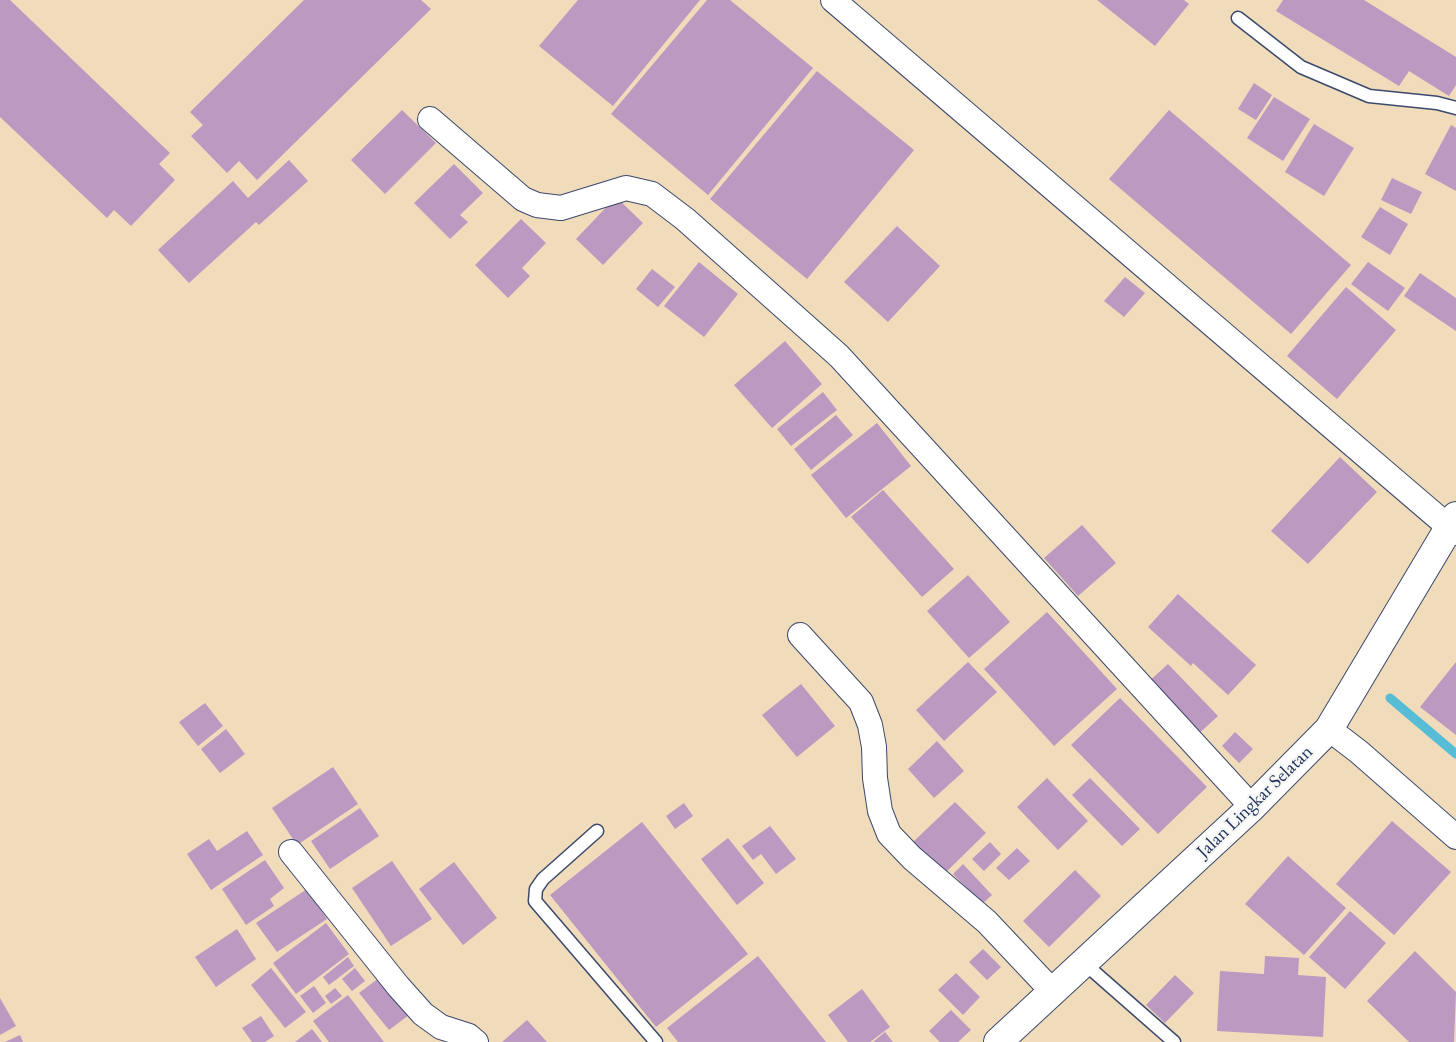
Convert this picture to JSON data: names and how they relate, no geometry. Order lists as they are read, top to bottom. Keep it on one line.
{"streets":{"highway":["Jalan Lingkar Selatan"]}}
